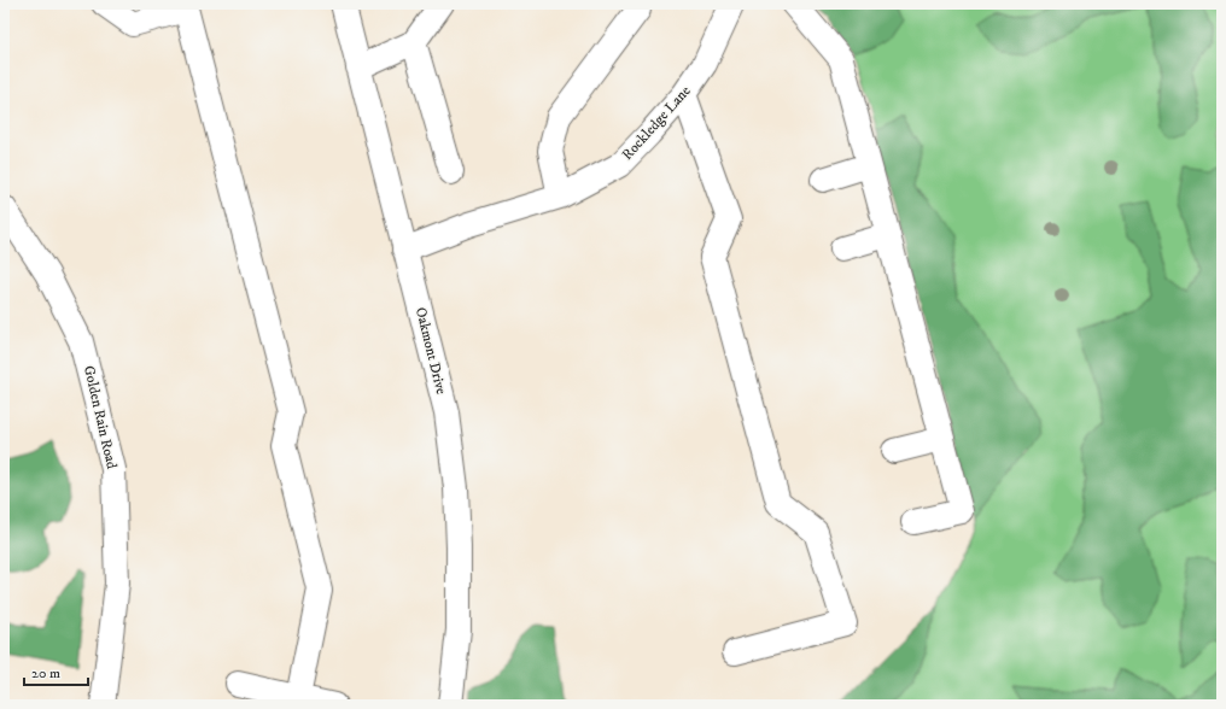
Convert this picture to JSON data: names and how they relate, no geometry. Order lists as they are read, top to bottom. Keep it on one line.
{"streets":{"street":["Rockledge Lane","Oakmont Drive","Golden Rain Road"]},"crossings":[["Rockledge Lane","Oakmont Drive"]],"scale_bar":"20 m"}
